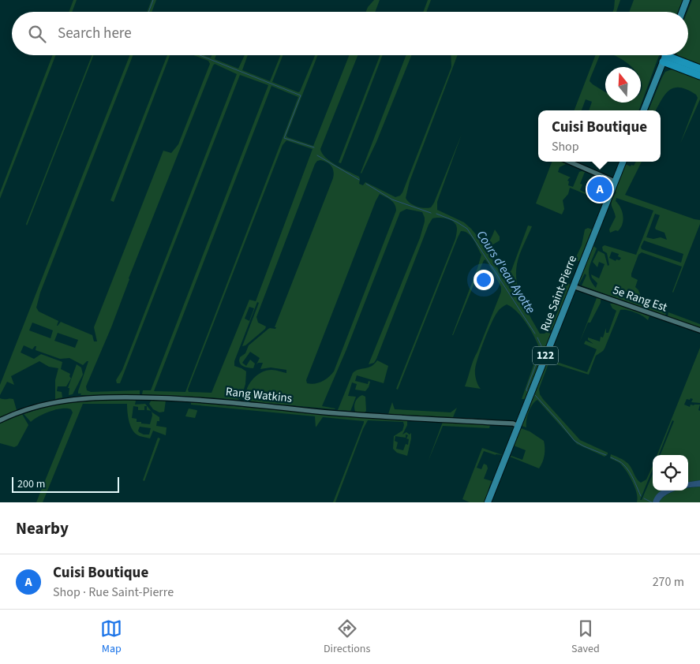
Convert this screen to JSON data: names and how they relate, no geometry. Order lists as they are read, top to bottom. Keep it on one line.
{"streets":{"main road":["Rue Saint-Pierre","122"],"street":["5e Rang Est","Rang Watkins"]},"crossings":[["Rue Saint-Pierre","5e Rang Est"],["Rue Saint-Pierre","Rang Watkins"]],"water":["Cours d'eau Ayotte"],"scale_bar":"200 m","north":"top","page":{"search":"Search here","popup":["Cuisi Boutique","Shop"],"pins":"A","scale":"200 m","heading":"Nearby","list":[{"mark":"A","name":"Cuisi Boutique","note":"Shop · Rue Saint-Pierre","value":"270 m"}],"nav":["Map","Directions","Saved"]}}
